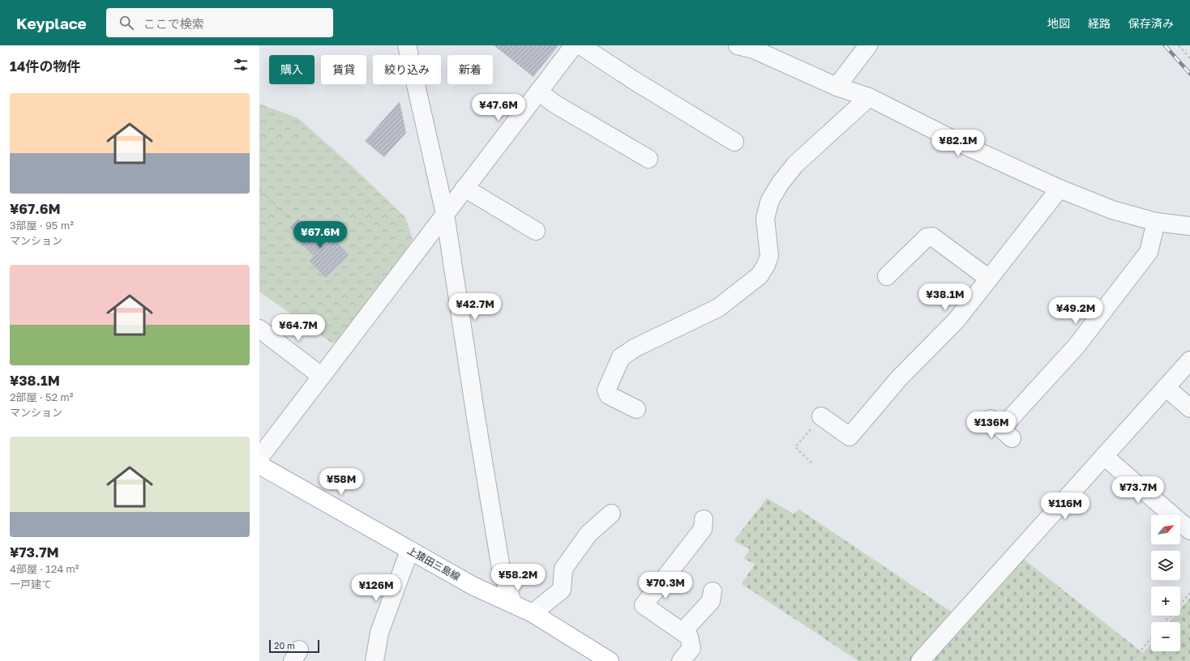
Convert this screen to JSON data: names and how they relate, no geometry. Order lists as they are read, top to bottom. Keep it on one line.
{"streets":{"main road":["上猿田三島線"]},"scale_bar":"20 m","north":"top right","page":{"header":"Keyplace","search":"ここで検索","nav":["地図","経路","保存済み"],"heading":"14件の物件","chip":["購入","賃貸","絞り込み","新着"],"list":[{"name":"¥67.6M","note":"3部屋 · 95 m² · マンション"},{"name":"¥38.1M","note":"2部屋 · 52 m² · マンション"},{"name":"¥73.7M","note":"4部屋 · 124 m² · 一戸建て"}],"price":["¥47.6M","¥82.1M","¥67.6M","¥38.1M","¥42.7M","¥49.2M","¥64.7M","¥136M","¥58M","¥73.7M","¥116M","¥58.2M","¥70.3M","¥126M"],"map_buttons":["+","−"],"scale":"20 m"}}
